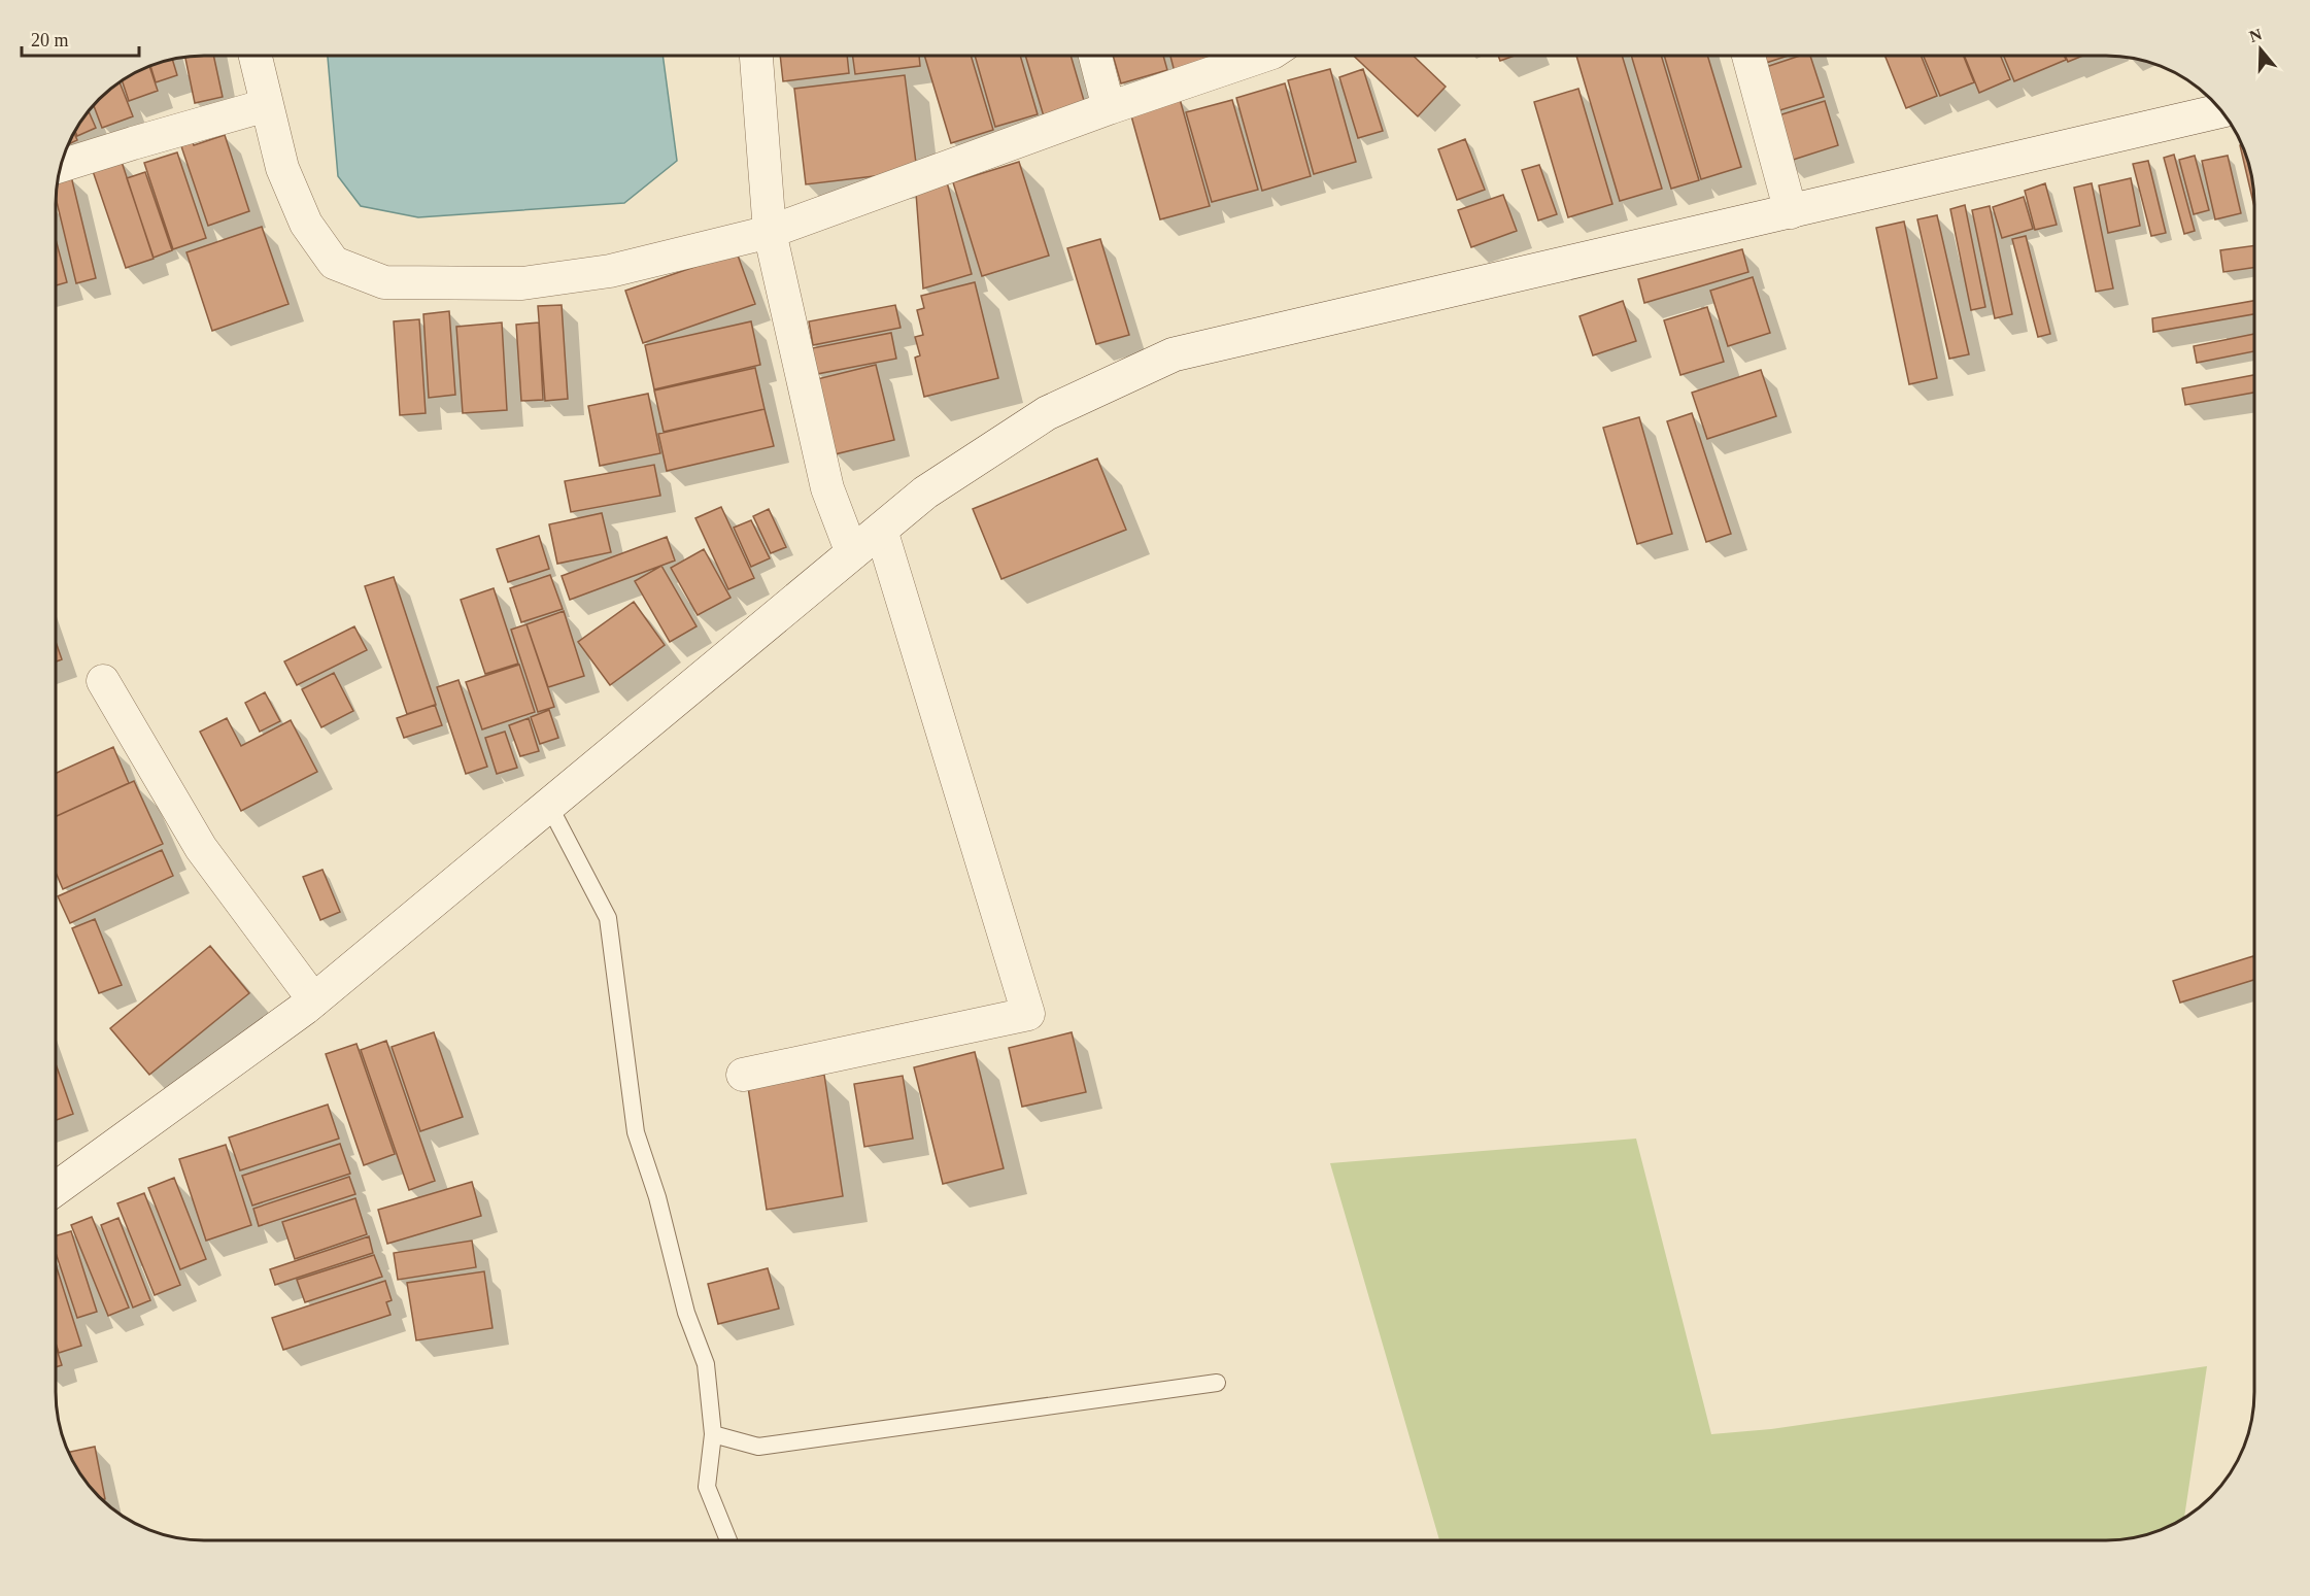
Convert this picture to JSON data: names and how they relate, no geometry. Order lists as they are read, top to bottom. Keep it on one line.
{"scale_bar":"20 m","north":"top"}
